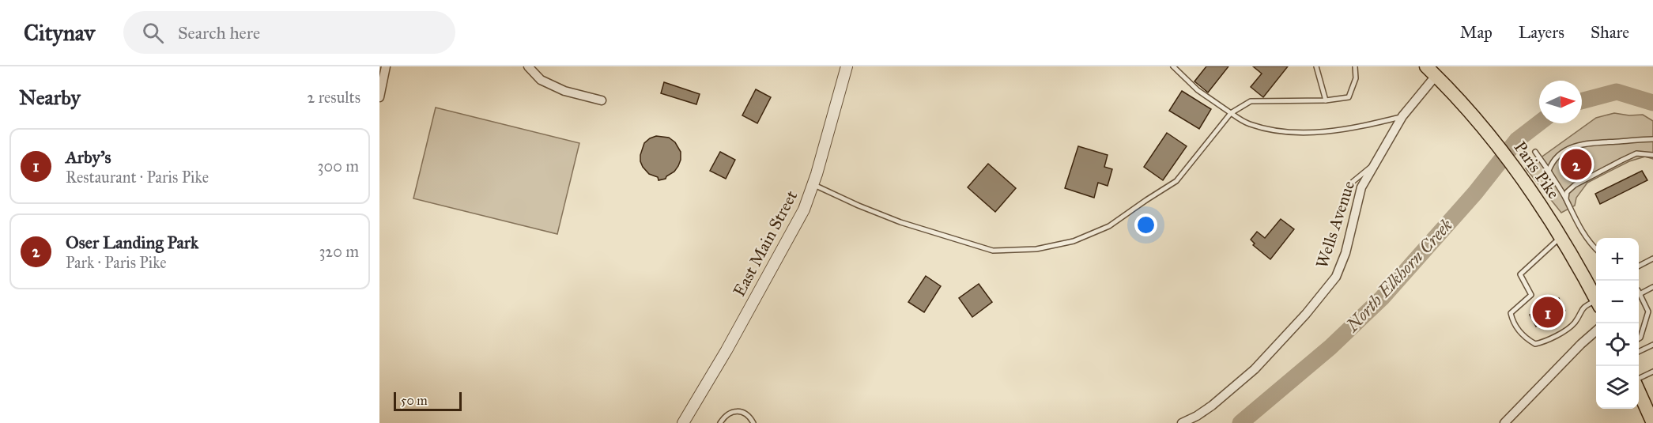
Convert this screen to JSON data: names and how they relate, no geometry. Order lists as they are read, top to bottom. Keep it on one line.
{"streets":{"main road":["Paris Pike"],"street":["Wells Avenue","East Main Street"]},"crossings":[["Paris Pike","Wells Avenue"]],"water":["North Elkhorn Creek"],"scale_bar":"50 m","north":"right","page":{"header":"Citynav","search":"Search here","nav":["Map","Layers","Share"],"heading":["Nearby","2 results"],"list":[{"mark":"1","name":"Arby's","note":"Restaurant · Paris Pike","value":"300 m"},{"mark":"2","name":"Oser Landing Park","note":"Park · Paris Pike","value":"320 m"}],"pins":["2","1"],"map_buttons":["+","−"],"scale":"50 m"}}
